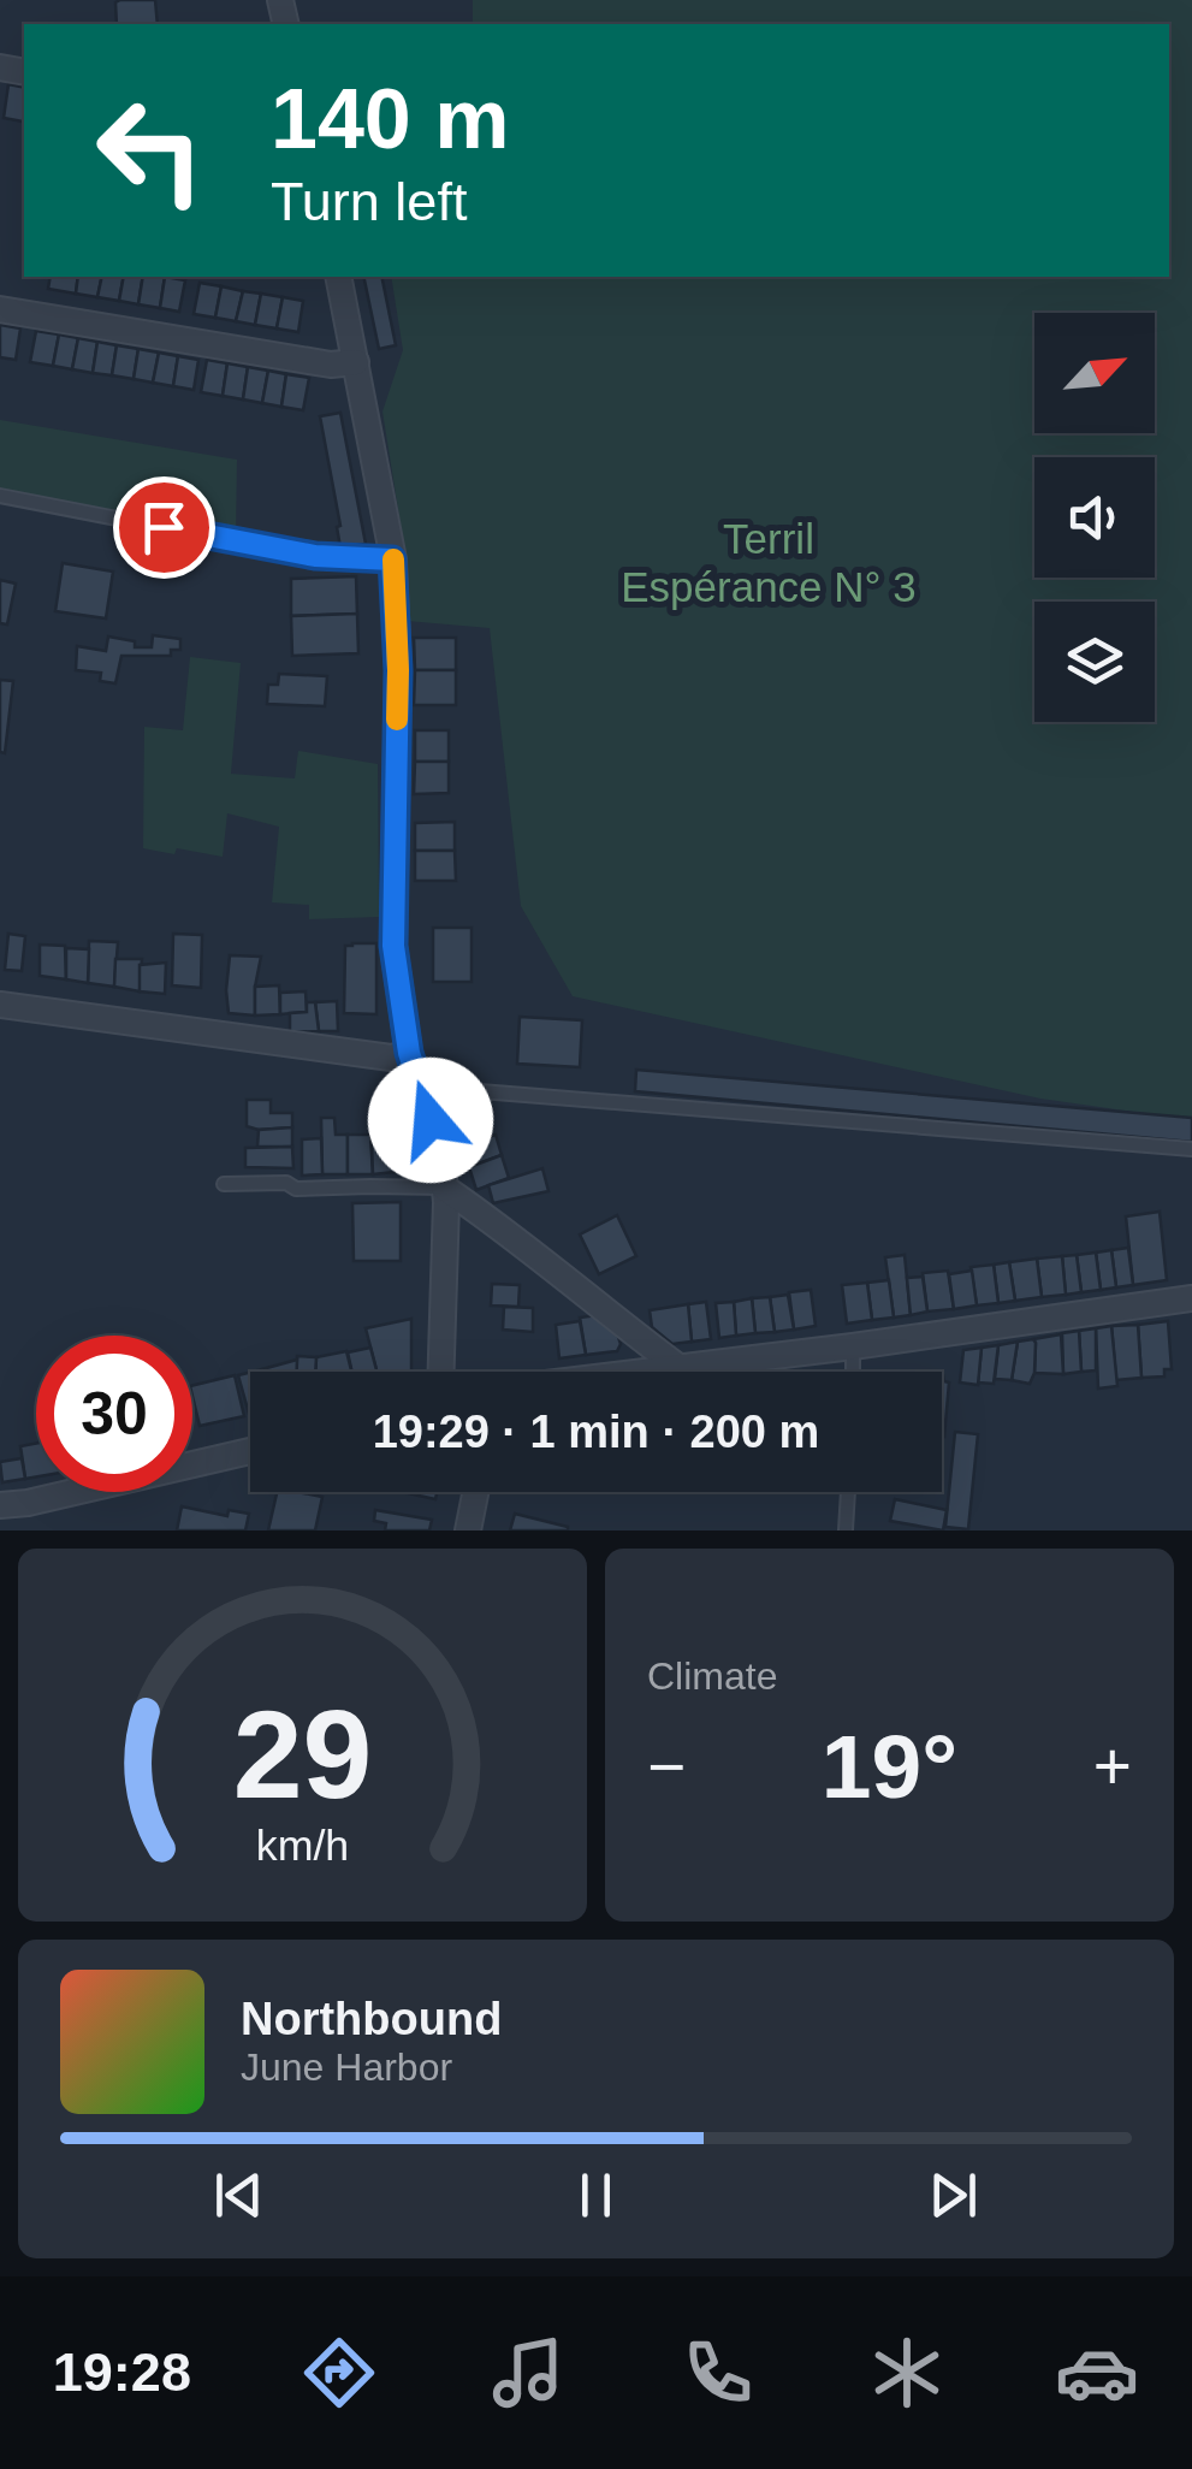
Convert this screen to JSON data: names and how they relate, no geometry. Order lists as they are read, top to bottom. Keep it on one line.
{"parks":["Terril Espérance N° 3"],"north":"top right","page":{"turn":["140 m","Turn left"],"limit":"30","trip":"19:29 · 1 min · 200 m","tile":"Climate","heat":["−","19°","+"],"song":["Northbound","June Harbor"],"tabs":"19:28","gauge":["29","km/h"]}}
